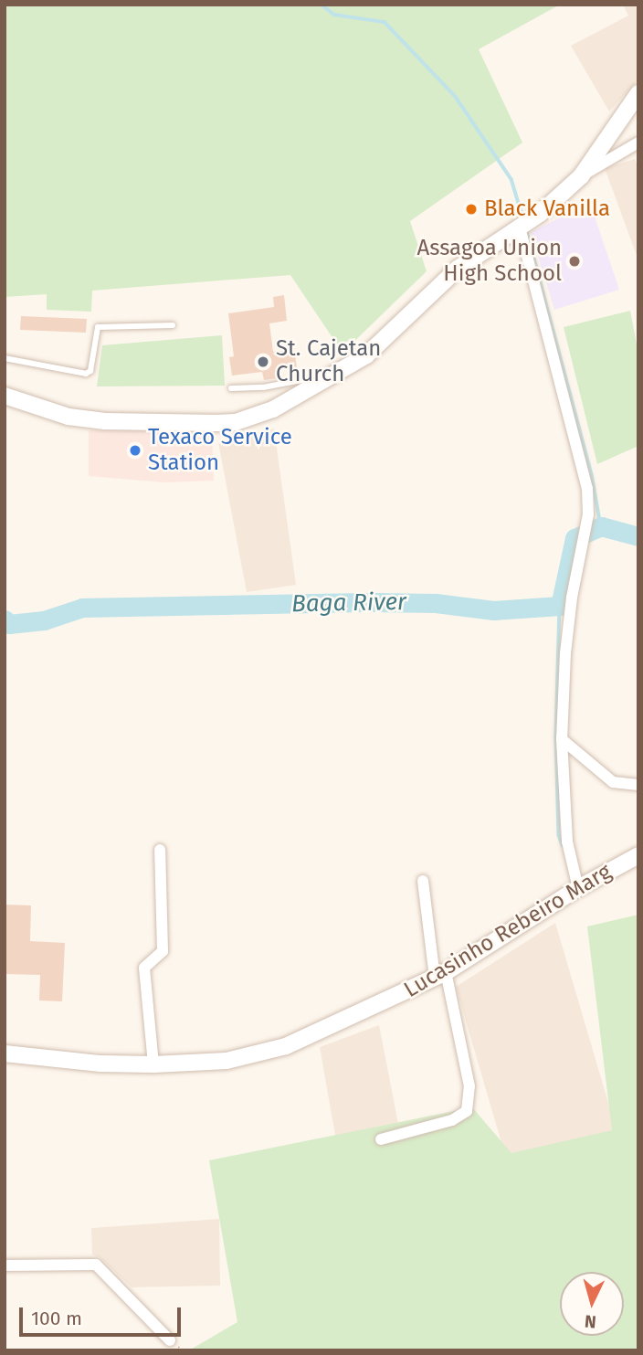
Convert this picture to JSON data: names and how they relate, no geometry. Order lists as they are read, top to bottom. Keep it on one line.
{"streets":{"main road":["Lucasinho Rebeiro Marg"]},"water":["Baga River"],"places":["Black Vanilla","Assagoa Union High School","St. Cajetan Church","Texaco Service Station"],"scale_bar":"100 m","north":"bottom"}
